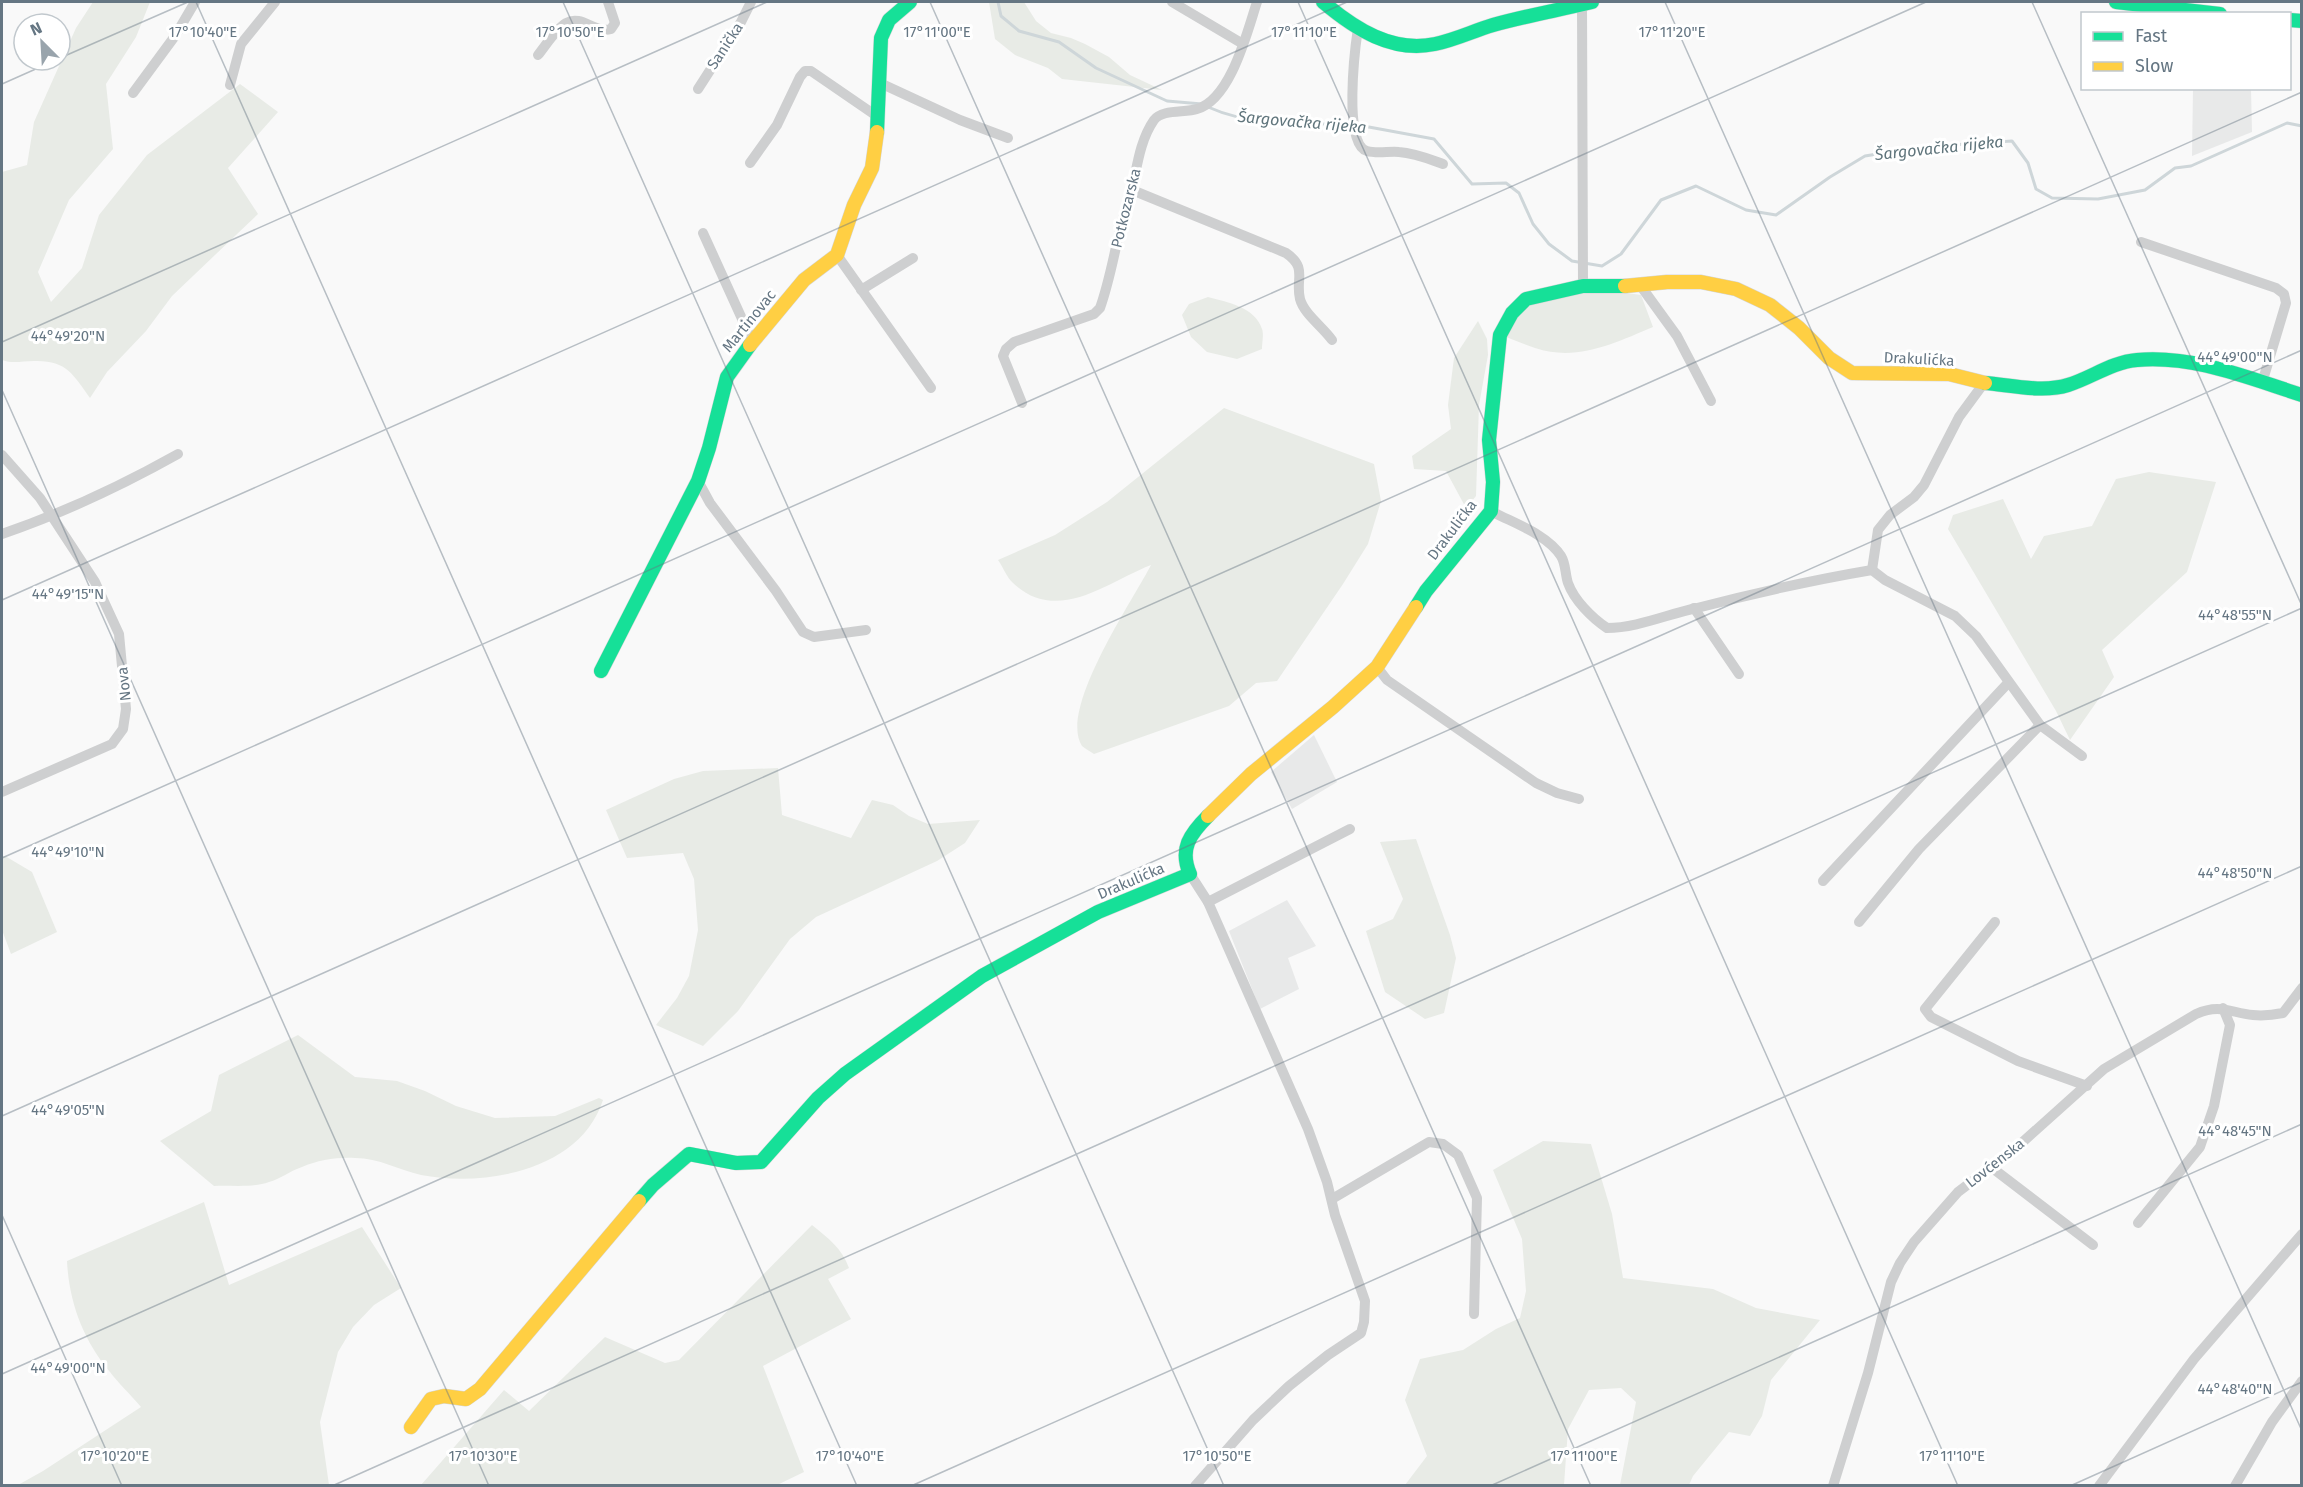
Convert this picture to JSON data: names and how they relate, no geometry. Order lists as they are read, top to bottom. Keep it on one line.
{"streets":{"street":["Sanička","Potkozarska","Martinovac","Drakulićka","Nova","Lovćenska"]},"water":["Šargovačka rijeka"],"legend":["Fast","Slow"],"north":"top left","coordinates":["17°10'40\"E","17°10'50\"E","17°11'00\"E","17°11'10\"E","17°11'20\"E","44°49'20\"N","44°49'00\"N","44°49'15\"N","44°48'55\"N","44°49'10\"N","44°48'50\"N","44°49'05\"N","44°48'45\"N","44°48'40\"N","17°10'20\"E","17°10'30\"E"]}
